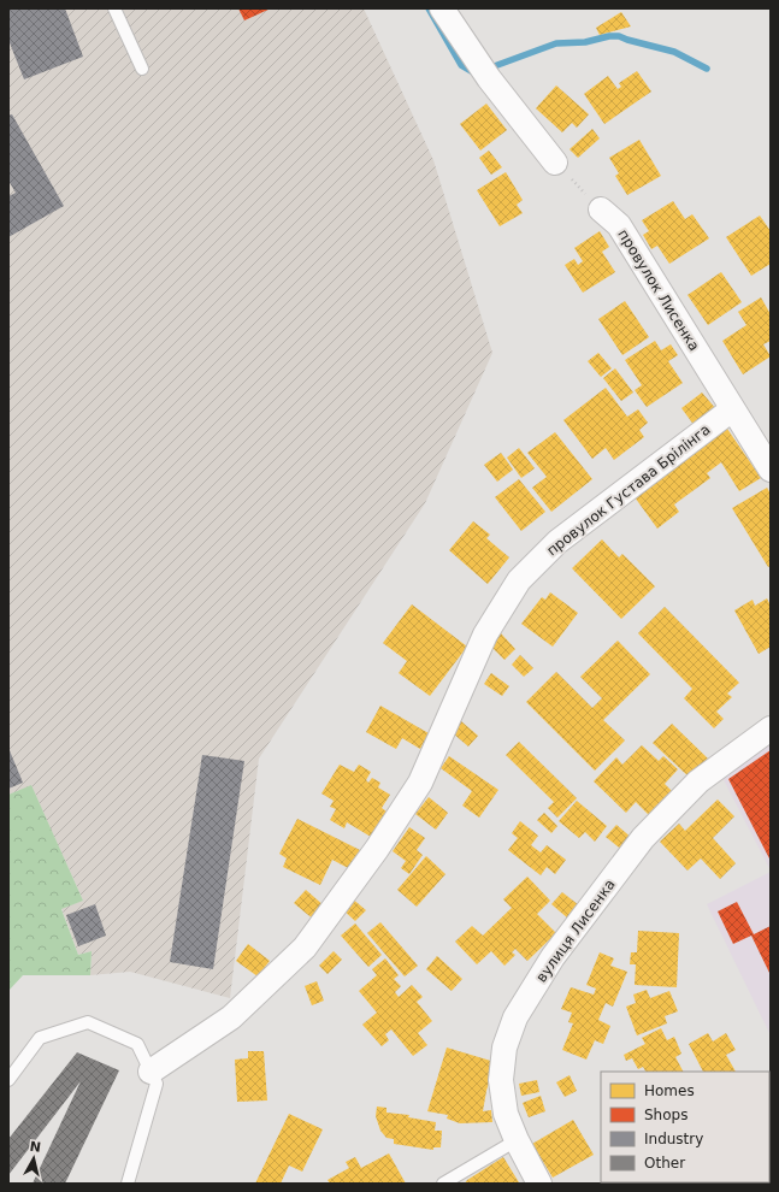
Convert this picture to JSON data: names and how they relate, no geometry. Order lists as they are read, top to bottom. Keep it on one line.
{"streets":{"street":["провулок Лисенка","провулок Густава Брілінга","вулиця Лисенка"]},"crossings":[["провулок Лисенка","провулок Густава Брілінга"]],"legend":["Homes","Shops","Industry","Other"],"north":"top"}
